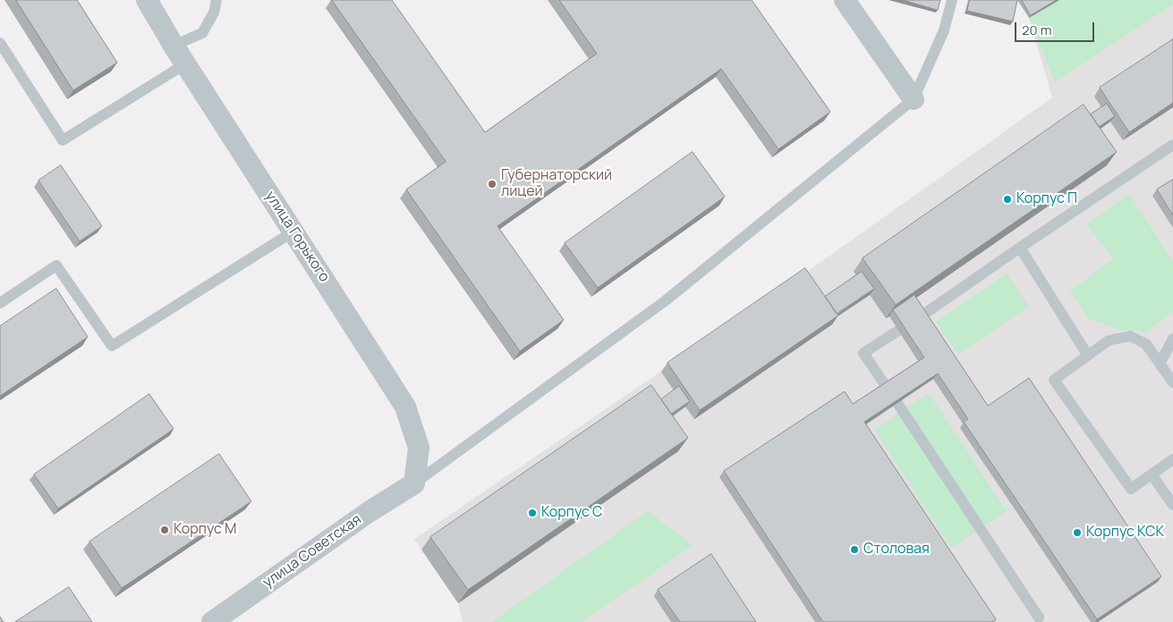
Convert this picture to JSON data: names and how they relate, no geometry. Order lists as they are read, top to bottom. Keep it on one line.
{"streets":{"street":["улица Горького","улица Советская"]},"crossings":[["улица Горького","улица Советская"]],"places":["Губернаторский лицей","Корпус П","Корпус С","Корпус M","Корпус КСК","Столовая"],"scale_bar":"20 m"}
